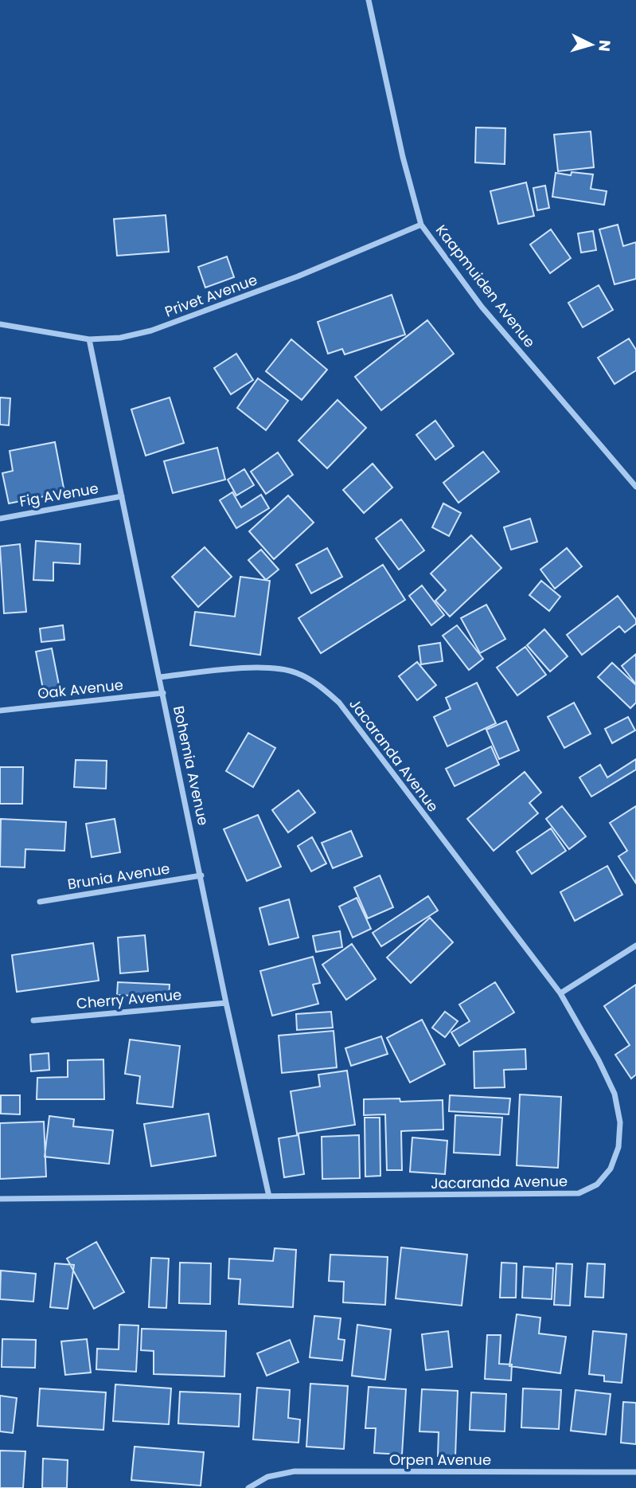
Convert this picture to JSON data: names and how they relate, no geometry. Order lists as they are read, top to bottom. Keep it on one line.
{"streets":{"street":["Kaapmuiden Avenue","Privet Avenue","Fig AVenue","Oak Avenue","Jacaranda Avenue","Bohemia Avenue","Brunia Avenue","Cherry Avenue","Orpen Avenue"]},"crossings":[["Kaapmuiden Avenue","Privet Avenue"],["Privet Avenue","Bohemia Avenue"],["Fig AVenue","Bohemia Avenue"],["Oak Avenue","Bohemia Avenue"],["Jacaranda Avenue","Bohemia Avenue"],["Bohemia Avenue","Brunia Avenue"],["Bohemia Avenue","Cherry Avenue"]],"north":"right"}
